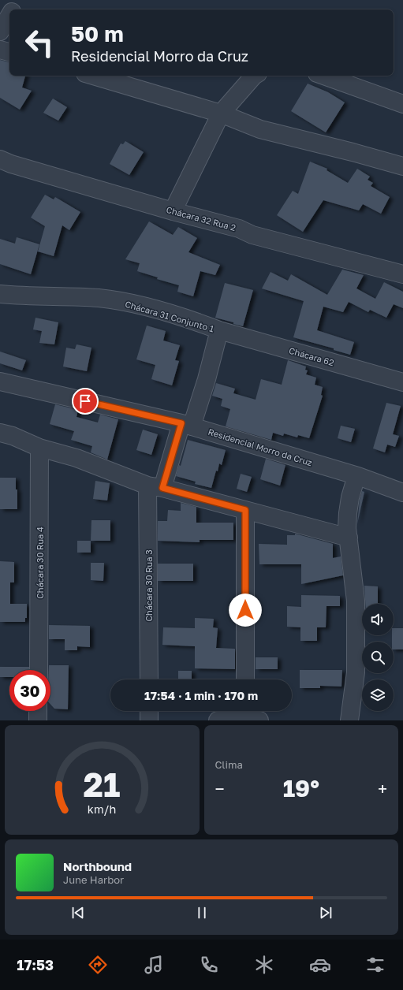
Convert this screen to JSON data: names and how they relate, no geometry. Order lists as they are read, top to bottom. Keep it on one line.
{"streets":{"street":["Chácara 32 Rua 2","Chácara 31 Conjunto 1","Chácara 62","Residencial Morro da Cruz","Chácara 30 Rua 4","Chácara 30 Rua 3"]},"crossings":[["Chácara 31 Conjunto 1","Chácara 62"],["Chácara 31 Conjunto 1","Residencial Morro da Cruz"]],"page":{"turn":["50 m","Residencial Morro da Cruz"],"limit":"30","trip":"17:54 · 1 min · 170 m","tile":"Clima","heat":["−","19°","+"],"song":["Northbound","June Harbor"],"tabs":"17:53","gauge":["21","km/h"]}}
